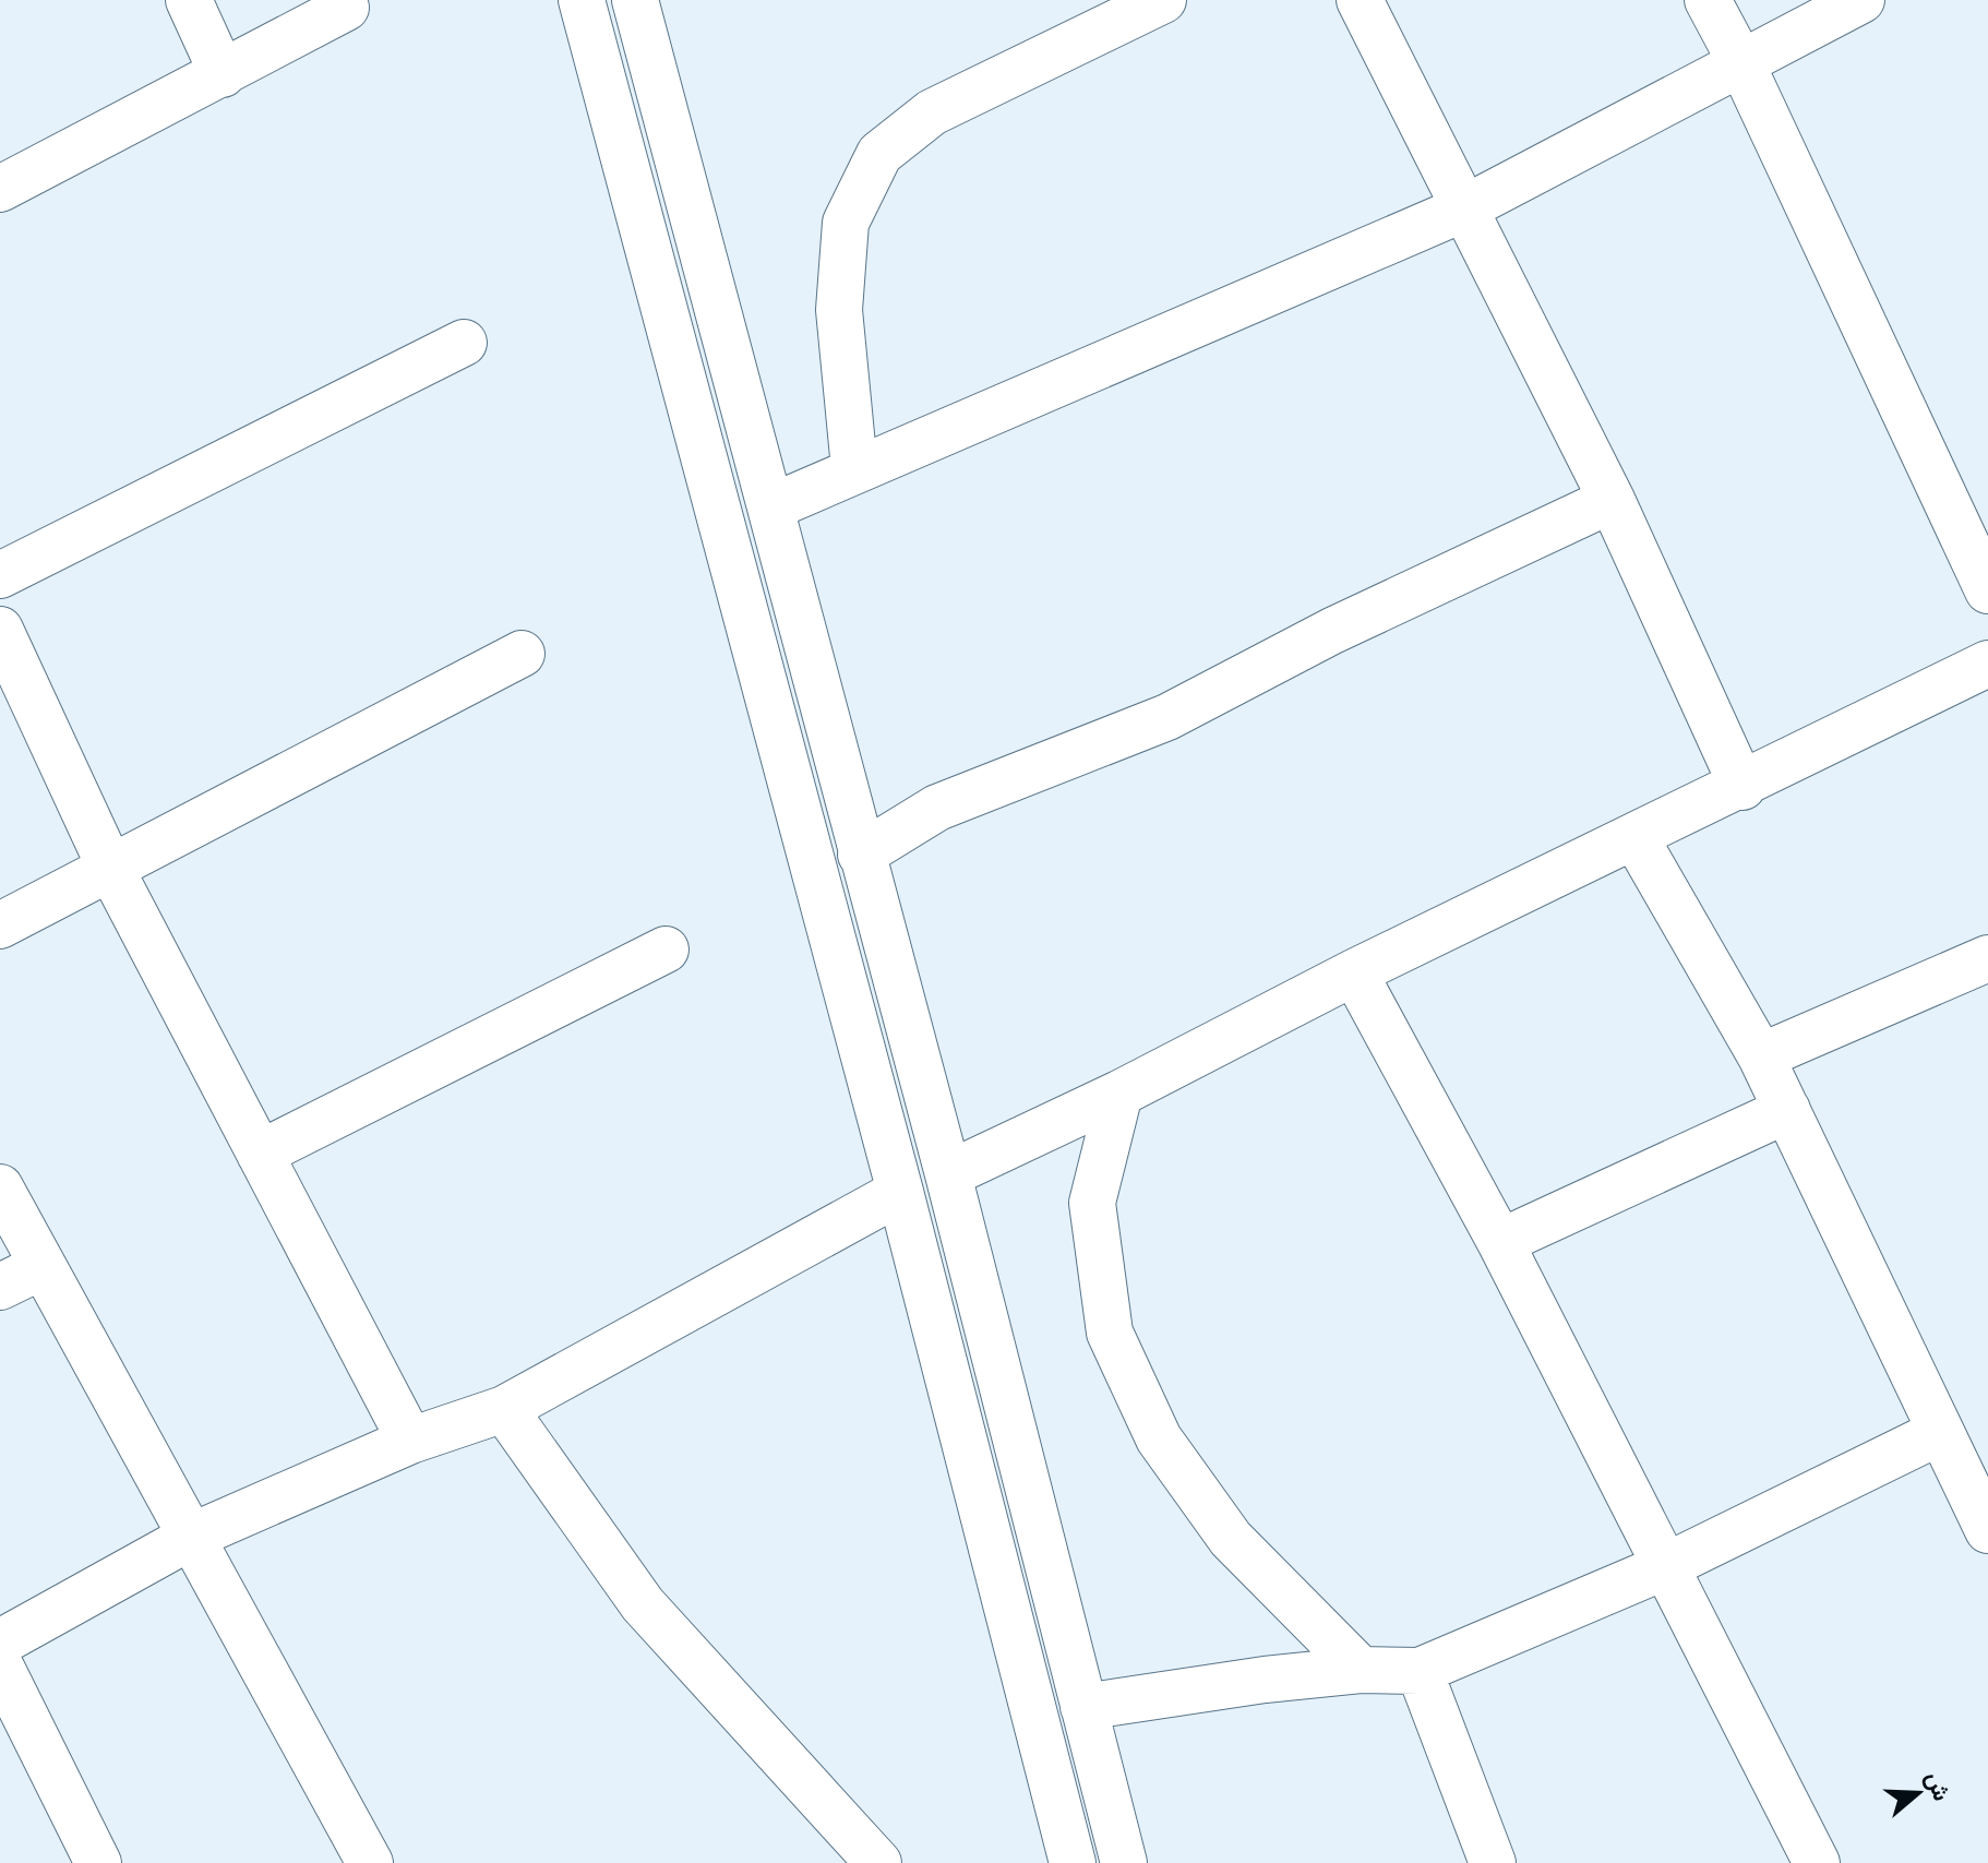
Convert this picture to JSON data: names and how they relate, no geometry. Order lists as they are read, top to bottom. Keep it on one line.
{"north":"right"}
